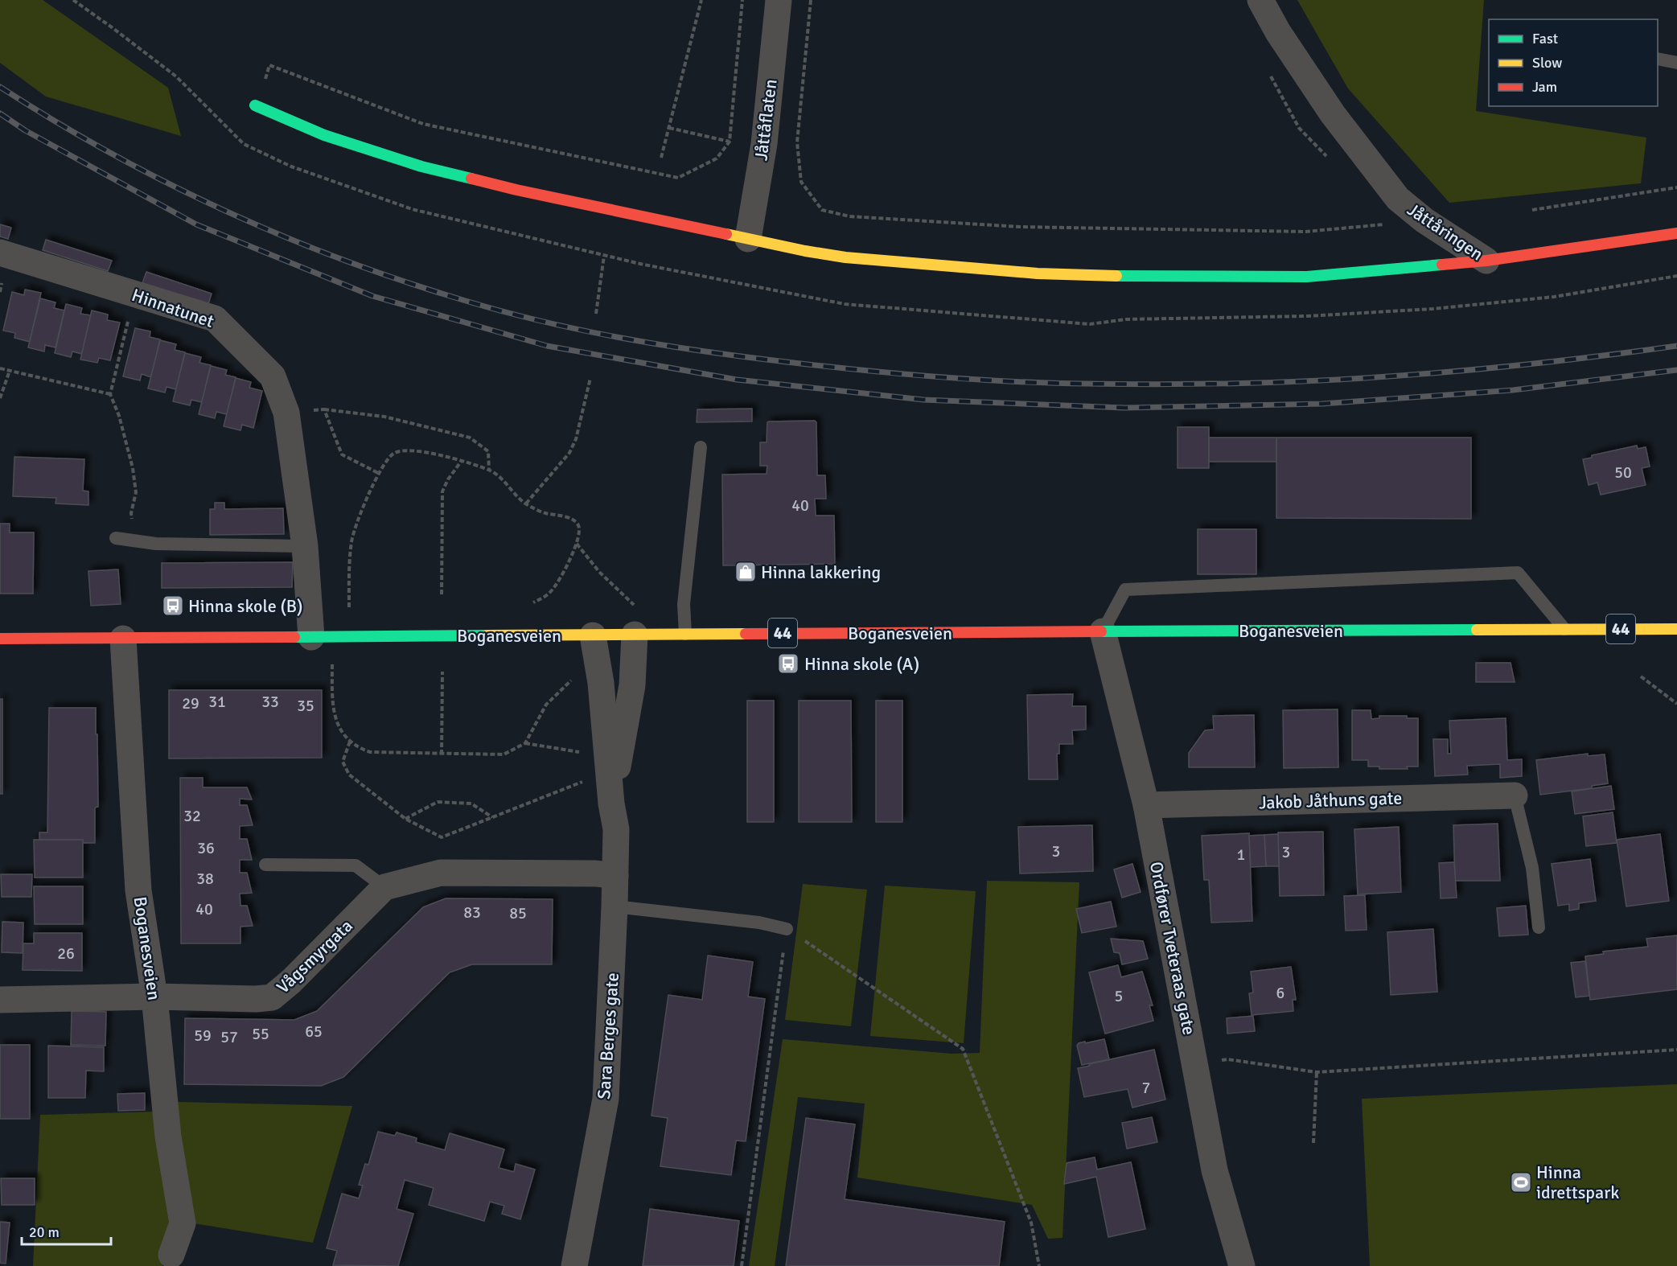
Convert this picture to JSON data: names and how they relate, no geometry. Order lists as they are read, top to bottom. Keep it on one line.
{"streets":{"main road":["Jåttåringen","44","Boganesveien"],"street":["Jåttåflaten","Hinnatunet","Jakob Jåthuns gate","Ordfører Tveteraas gate","Vågsmyrgata","Sara Berges gate"]},"crossings":[["Hinnatunet","Boganesveien"],["Boganesveien","Ordfører Tveteraas gate"],["Boganesveien","Vågsmyrgata"],["Boganesveien","Sara Berges gate"],["Jakob Jåthuns gate","Ordfører Tveteraas gate"]],"places":{"shop":["Hinna lakkering"],"bus stop":["Hinna skole (B)","Hinna skole (A)"],"sports":["Hinna idrettspark"]},"house_numbers":["50","40","31","33","29","35","32","36","3","3","1","38","40","83","85","26","6","5","65","55","59","57","7"],"legend":["Fast","Slow","Jam"],"scale_bar":"20 m"}
